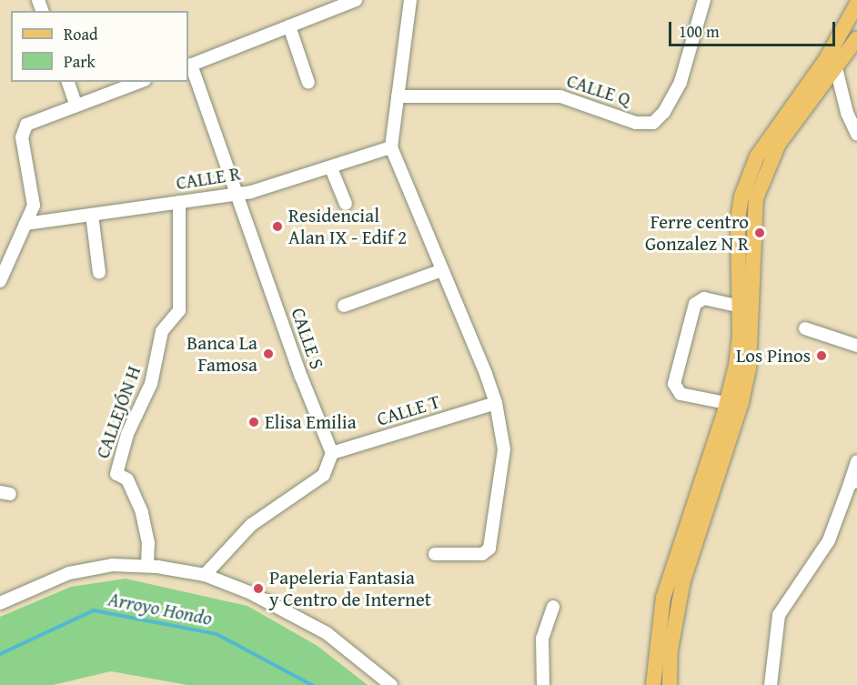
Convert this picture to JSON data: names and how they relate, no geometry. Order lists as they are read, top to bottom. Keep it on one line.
{"streets":{"street":["CALLE Q","CALLE R","CALLE S","CALLE T","CALLEJÓN H"]},"crossings":[["CALLE R","CALLE S"],["CALLE R","CALLEJÓN H"],["CALLE S","CALLE T"]],"water":["Arroyo Hondo"],"places":["Residencial Alan IX - Edif 2","Ferre centro Gonzalez N R","Banca La Famosa","Los Pinos","Elisa Emilia","Papeleria Fantasia y Centro de Internet"],"legend":["Road","Park"],"scale_bar":"100 m"}
